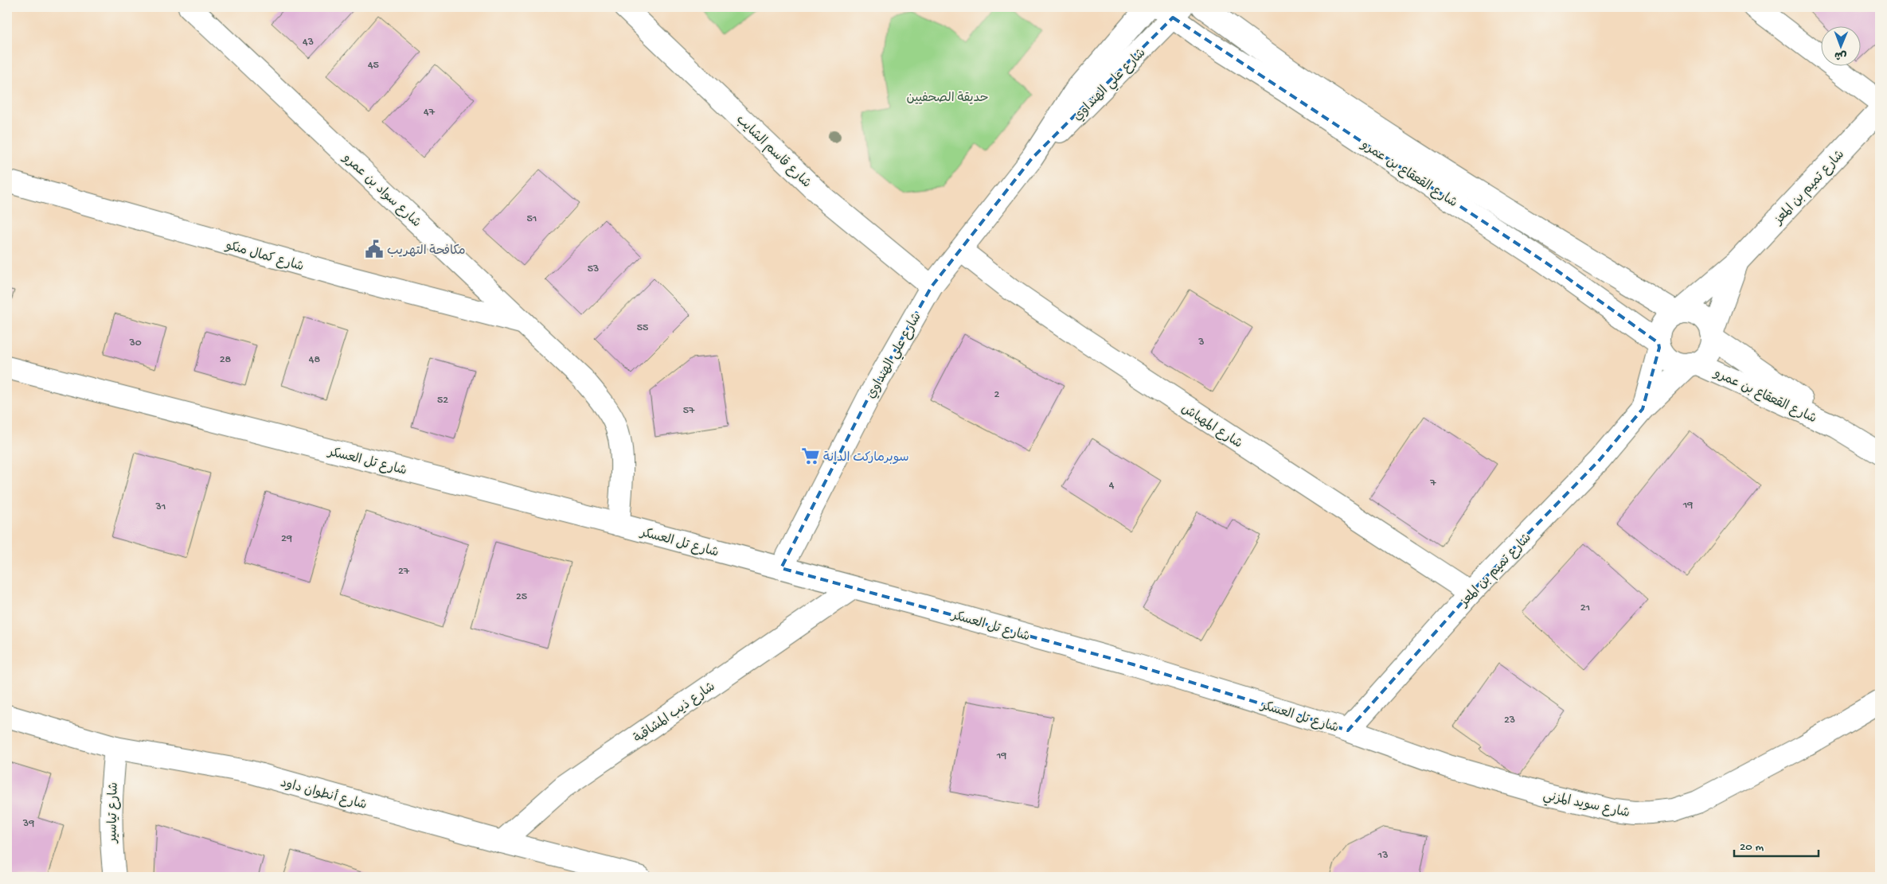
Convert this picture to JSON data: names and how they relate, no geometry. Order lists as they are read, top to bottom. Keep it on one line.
{"streets":{"street":["شارع علي الهنداوي","شارع قاسم الشايب","شارع القعقاع بن عمرو","شارع تميم بن المعز","شارع سواد بن عمرو","شارع كمال منكو","شارع المهباش","شارع تل العسكر","شارع ذيب المشاقبة","شارع أنطوان داود","شارع سويد المزني","شارع تياسير"]},"crossings":[["شارع علي الهنداوي","شارع قاسم الشايب"],["شارع علي الهنداوي","شارع القعقاع بن عمرو"],["شارع علي الهنداوي","شارع المهباش"],["شارع علي الهنداوي","شارع تل العسكر"],["شارع القعقاع بن عمرو","شارع تميم بن المعز"],["شارع تميم بن المعز","شارع المهباش"],["شارع تميم بن المعز","شارع تل العسكر"],["شارع تميم بن المعز","شارع سويد المزني"],["شارع سواد بن عمرو","شارع كمال منكو"],["شارع سواد بن عمرو","شارع تل العسكر"],["شارع تل العسكر","شارع ذيب المشاقبة"],["شارع تل العسكر","شارع سويد المزني"],["شارع ذيب المشاقبة","شارع أنطوان داود"],["شارع أنطوان داود","شارع تياسير"]],"parks":["حديقة الصحفيين"],"places":{"public building":["مكافحة التهريب"],"supermarket":["سوبرماركت الدانة"]},"house_numbers":["43","45","47","51","53","55","3","30","28","48","2","52","57","7","4","19","31","29","27","25","21","23","19","39","13"],"scale_bar":"20 m","north":"bottom"}
